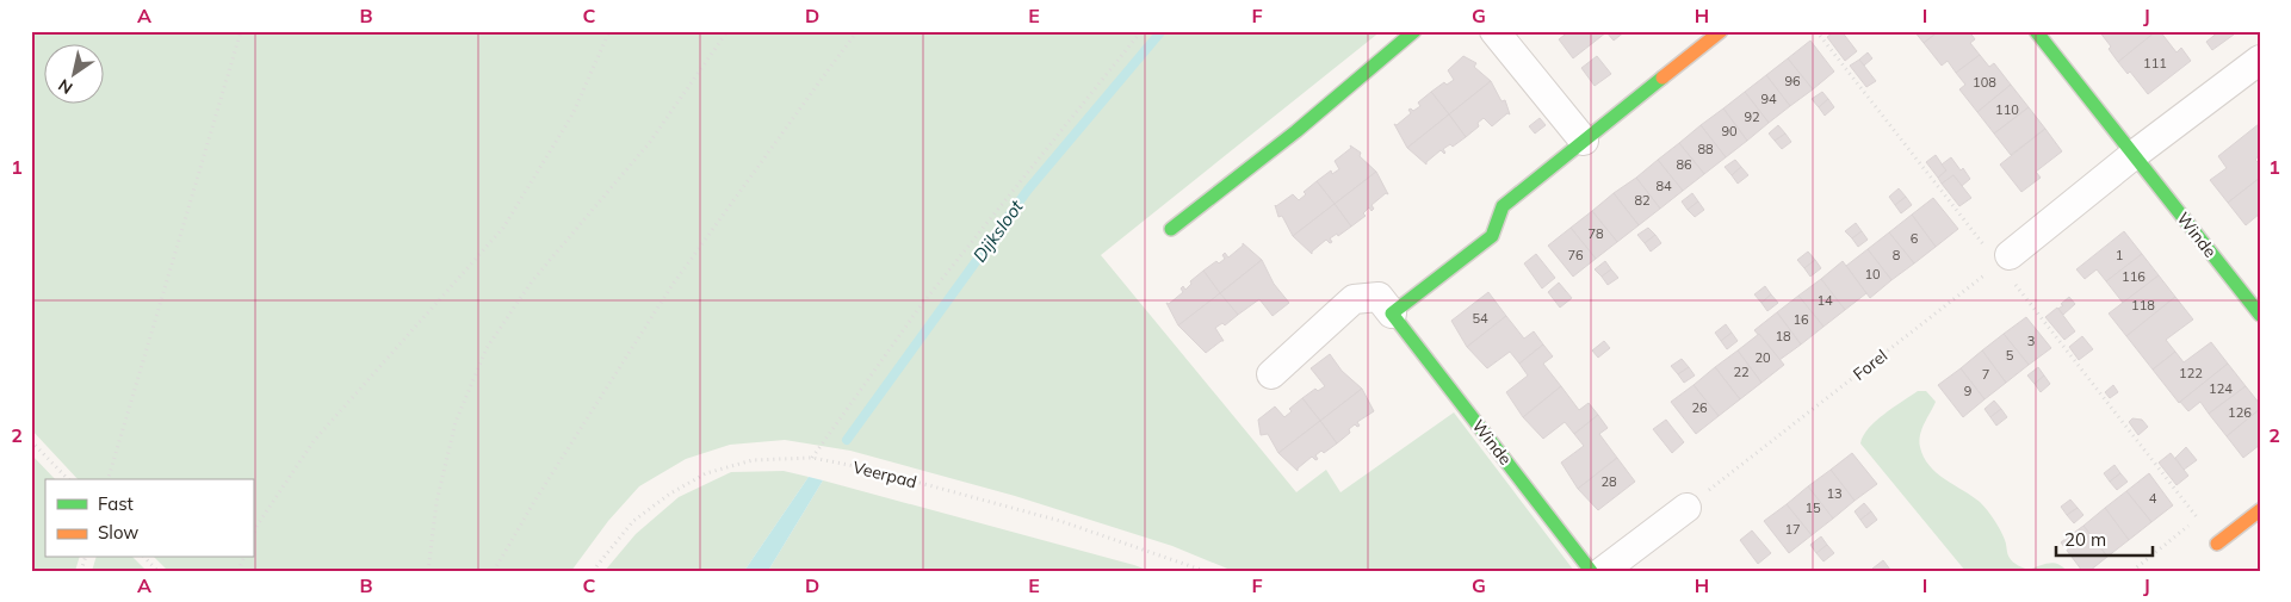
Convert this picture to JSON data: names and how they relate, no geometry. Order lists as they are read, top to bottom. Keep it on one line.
{"streets":{"street":["Winde"],"path":["Forel","Veerpad"]},"water":["Dijksloot"],"house_numbers":["111","96","108","94","110","92","90","88","86","84","82","78","6","76","8","1","10","116","14","118","54","16","18","3","5","20","22","122","7","124","9","26","126","28","13","4","15","17"],"legend":["Fast","Slow"],"scale_bar":"20 m","north":"bottom left","grid":{"columns":["A","B","C","D","E","F","G","H","I","J"],"rows":["1","2"]}}
